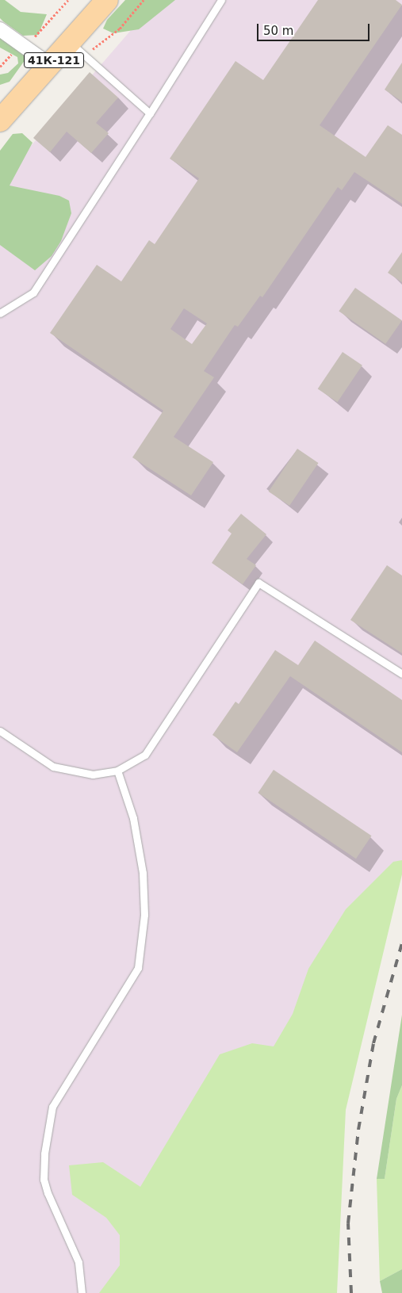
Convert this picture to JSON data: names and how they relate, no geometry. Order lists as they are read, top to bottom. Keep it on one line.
{"streets":{"main road":["41К-121"]},"scale_bar":"50 m"}
